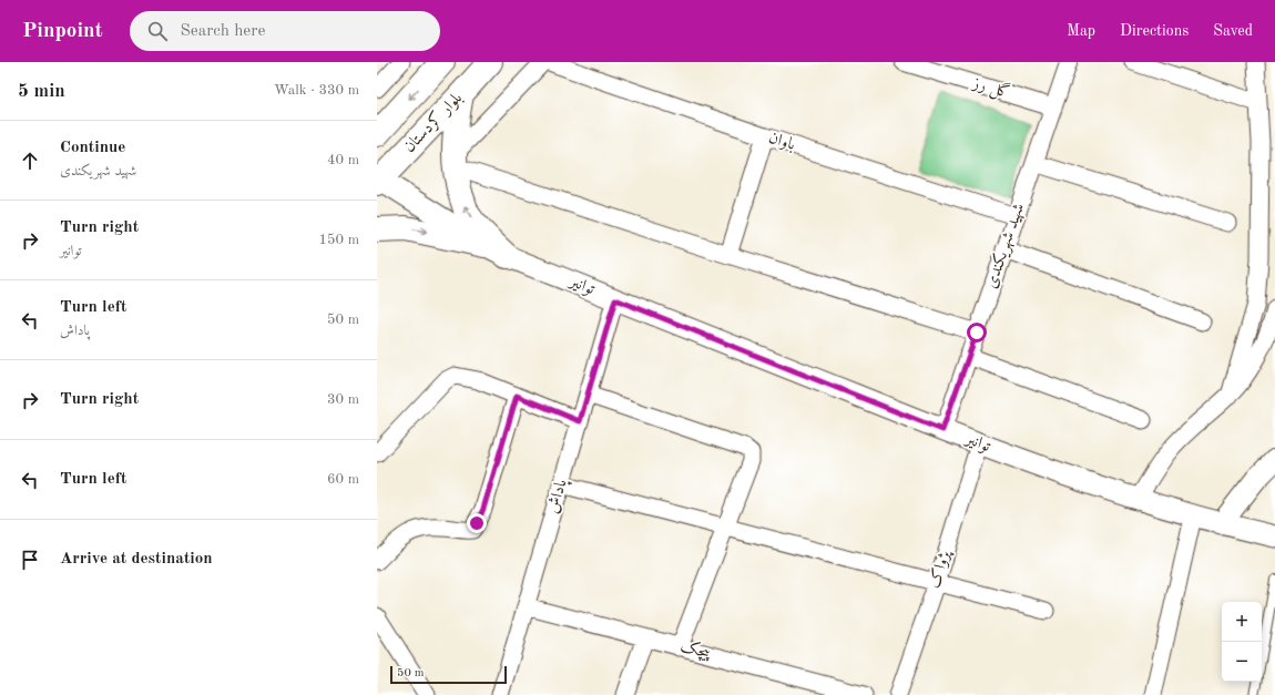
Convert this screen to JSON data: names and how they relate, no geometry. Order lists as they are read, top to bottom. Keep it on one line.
{"streets":{"main road":["بلوار کردستان"],"street":["گل رز","باوان","شهید شهریکندی","توانیر","پاداش","پژواک","پیچک"]},"crossings":[["گل رز","شهید شهریکندی"],["بلوار کردستان","توانیر"],["باوان","شهید شهریکندی"],["شهید شهریکندی","توانیر"],["توانیر","پاداش"],["توانیر","پژواک"],["پاداش","پیچک"]],"scale_bar":"50 m","page":{"header":"Pinpoint","search":"Search here","nav":["Map","Directions","Saved"],"heading":["5 min","Walk · 330 m"],"list":[["Continue","شهید شهریکندی","40 m"],["Turn right","توانیر","150 m"],["Turn left","پاداش","50 m"],["Turn right","30 m"],["Turn left","60 m"],"Arrive at destination"],"map_buttons":["+","−"],"scale":"50 m"}}
